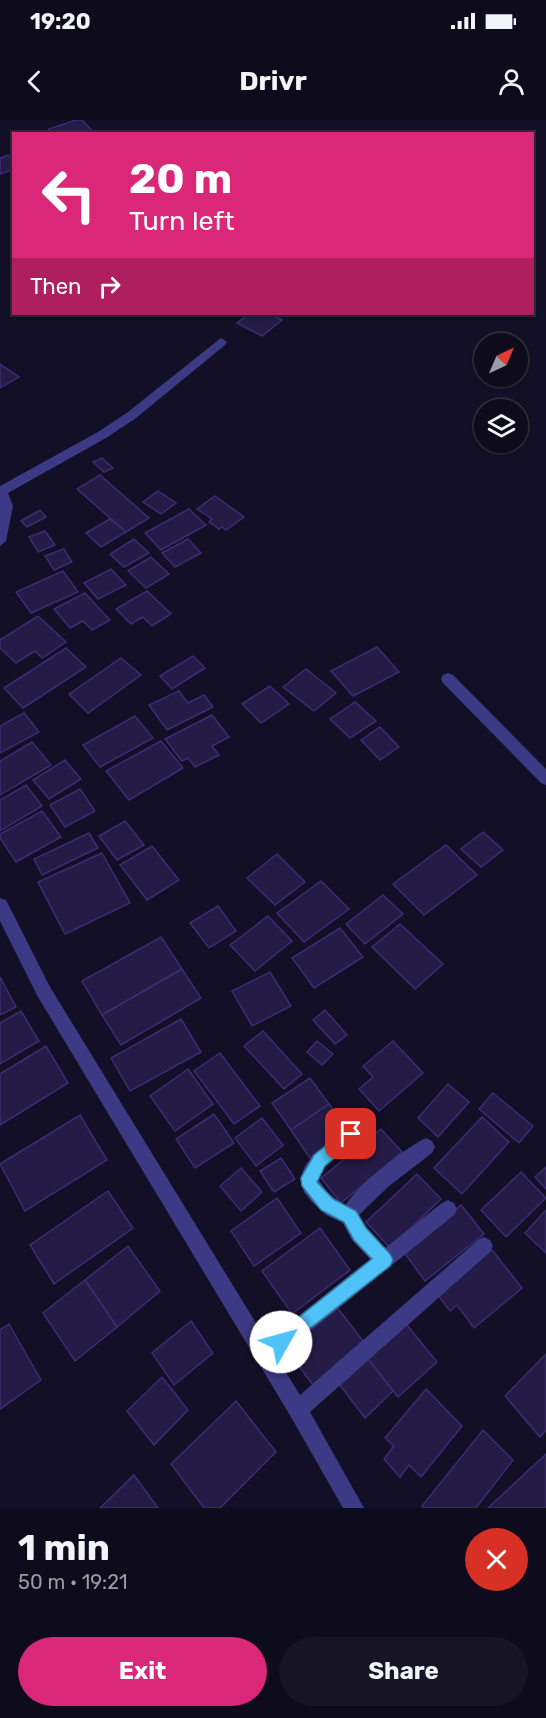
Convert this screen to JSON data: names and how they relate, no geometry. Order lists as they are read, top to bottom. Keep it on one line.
{"north":"top right","page":{"status":"19:20","header":"Drivr","turn":["20 m","Turn left"],"then":"Then","heading":["1 min","50 m · 19:21"],"buttons":["Exit","Share"]}}
